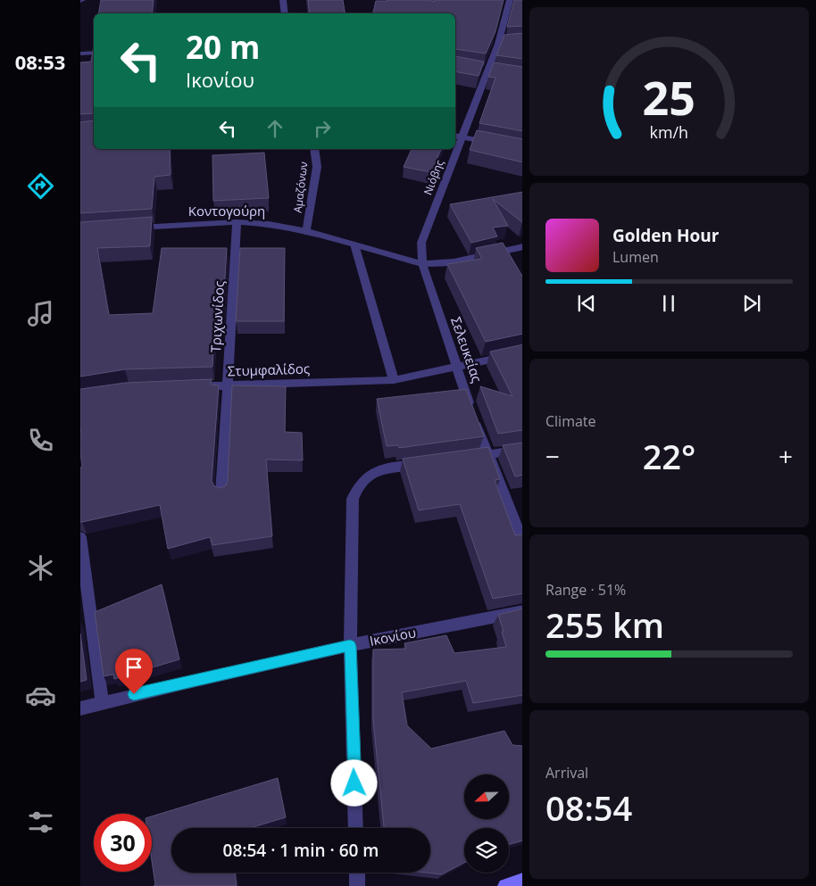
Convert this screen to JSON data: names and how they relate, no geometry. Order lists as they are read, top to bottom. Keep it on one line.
{"streets":{"street":["Νιόβης","Αμαζόνων","Κοντογούρη","Τριχωνίδος","Σελευκείας","Στυμφαλίδος","Ικονίου"]},"crossings":[["Νιόβης","Κοντογούρη"],["Νιόβης","Σελευκείας"],["Αμαζόνων","Κοντογούρη"],["Κοντογούρη","Τριχωνίδος"],["Κοντογούρη","Σελευκείας"],["Τριχωνίδος","Στυμφαλίδος"],["Σελευκείας","Στυμφαλίδος"]],"north":"left","page":{"tabs":"08:53","turn":["20 m","Ικονίου"],"song":["Golden Hour","Lumen"],"tile":["Climate",["Range · 51%","255 km"],["Arrival","08:54"]],"heat":["−","22°","+"],"limit":"30","trip":"08:54 · 1 min · 60 m","gauge":["25","km/h"]}}
